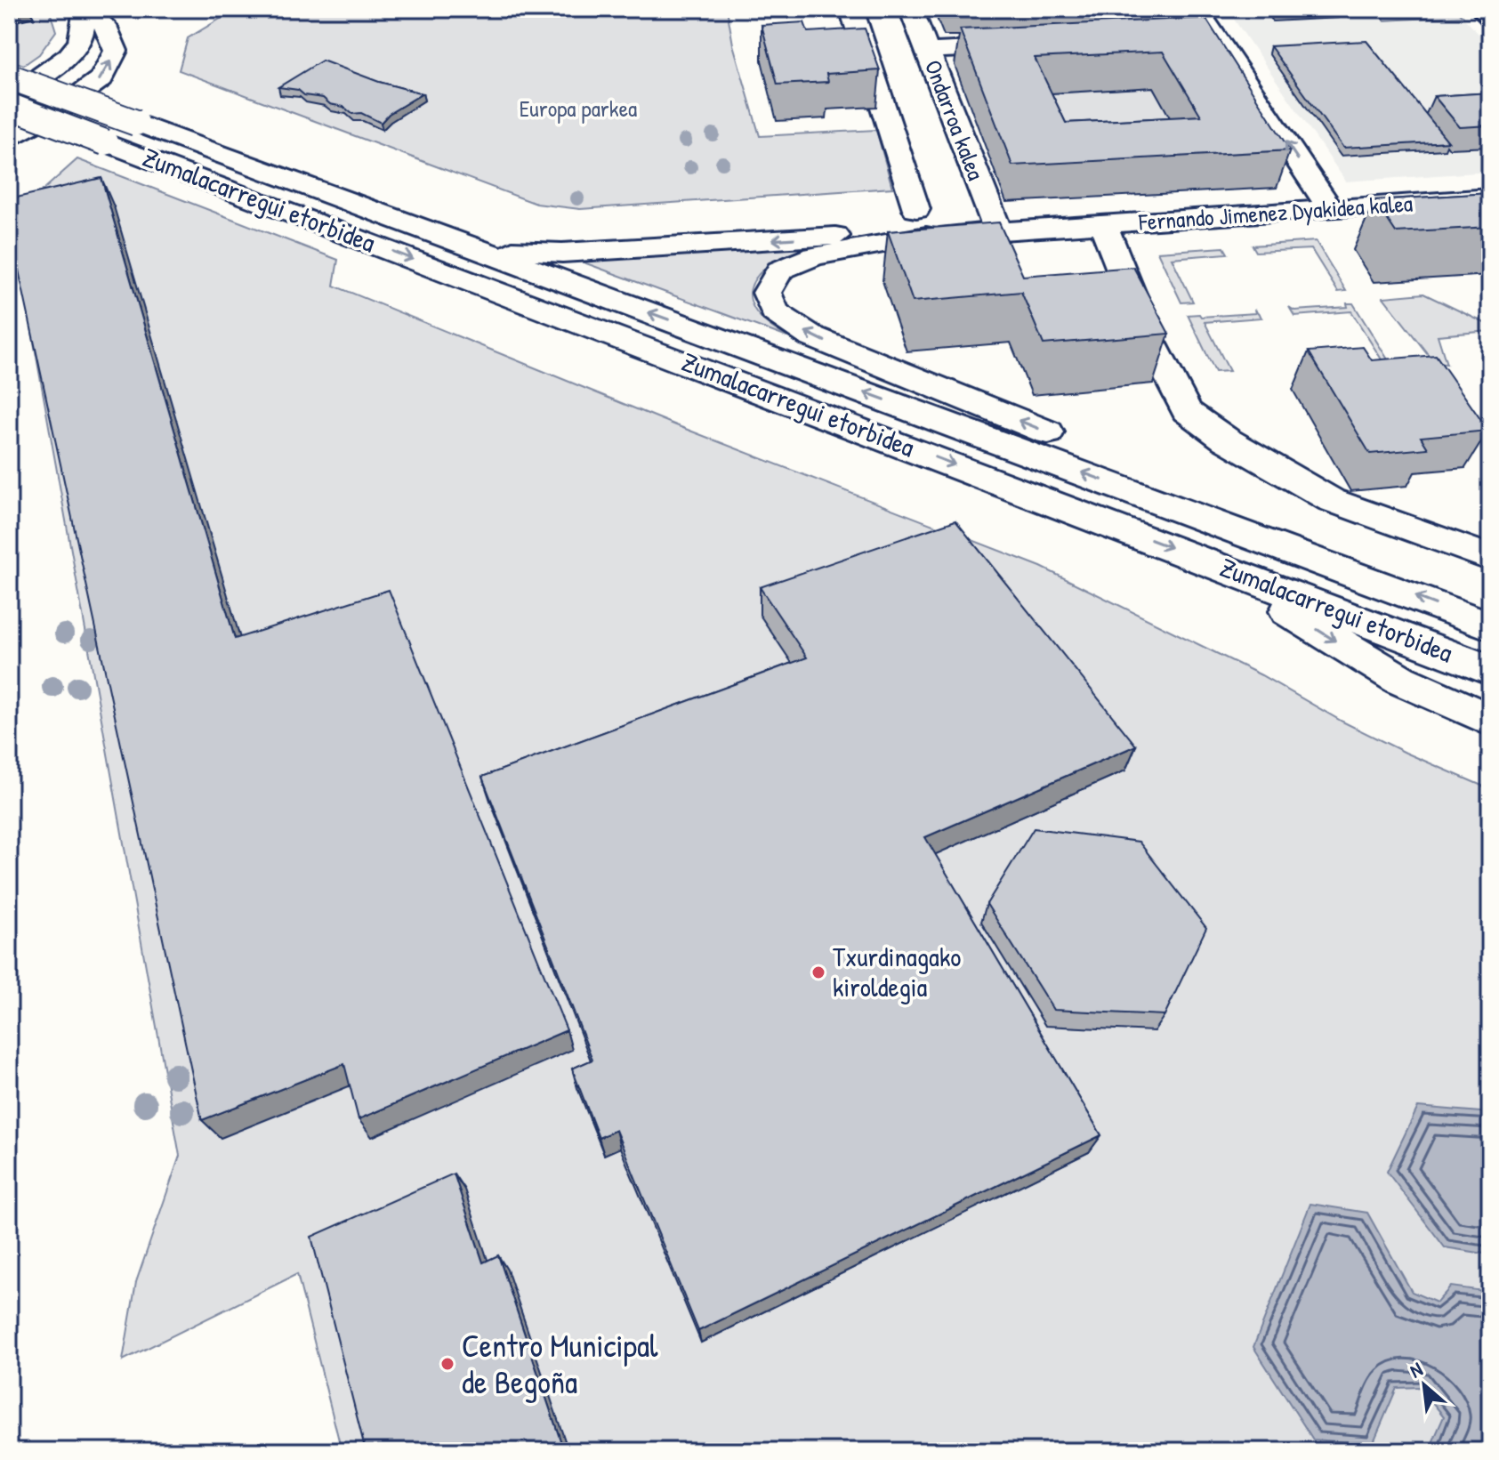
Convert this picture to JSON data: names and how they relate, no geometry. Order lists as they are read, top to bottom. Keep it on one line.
{"streets":{"main road":["Ondarroa kalea","Zumalacarregui etorbidea","Fernando Jimenez Dyakidea kalea"]},"crossings":[["Ondarroa kalea","Fernando Jimenez Dyakidea kalea"]],"parks":["Europa parkea"],"places":["Txurdinagako kiroldegia","Centro Municipal de Begoña"],"north":"top left"}
